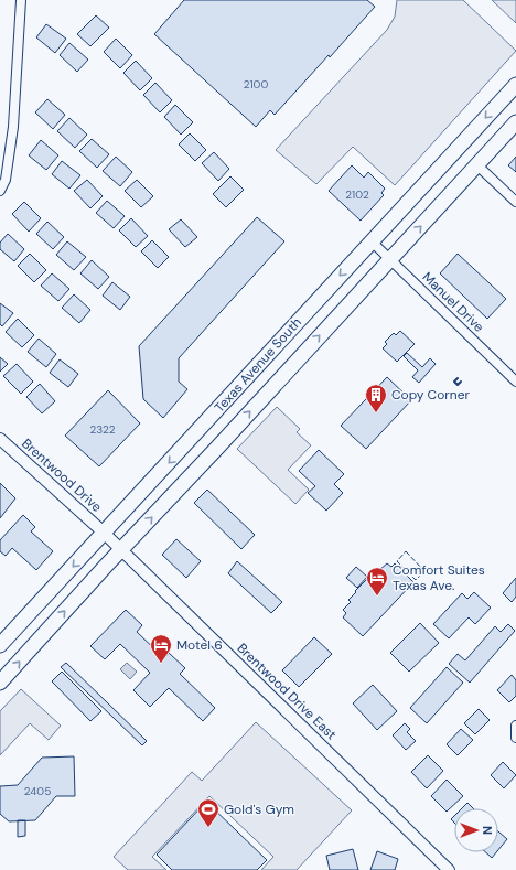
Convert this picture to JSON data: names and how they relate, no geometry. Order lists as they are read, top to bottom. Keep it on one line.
{"streets":{"main road":["Texas Avenue South"],"street":["Manuel Drive","Brentwood Drive","Brentwood Drive East"]},"crossings":[["Manuel Drive","Texas Avenue South"],["Texas Avenue South","Brentwood Drive"],["Texas Avenue South","Brentwood Drive East"],["Brentwood Drive","Brentwood Drive East"]],"places":{"building":["Copy Corner"],"hotel":["Comfort Suites Texas Ave.","Motel 6"],"sports":["Gold's Gym"]},"house_numbers":["2100","2102","2322","2405"],"north":"right"}
